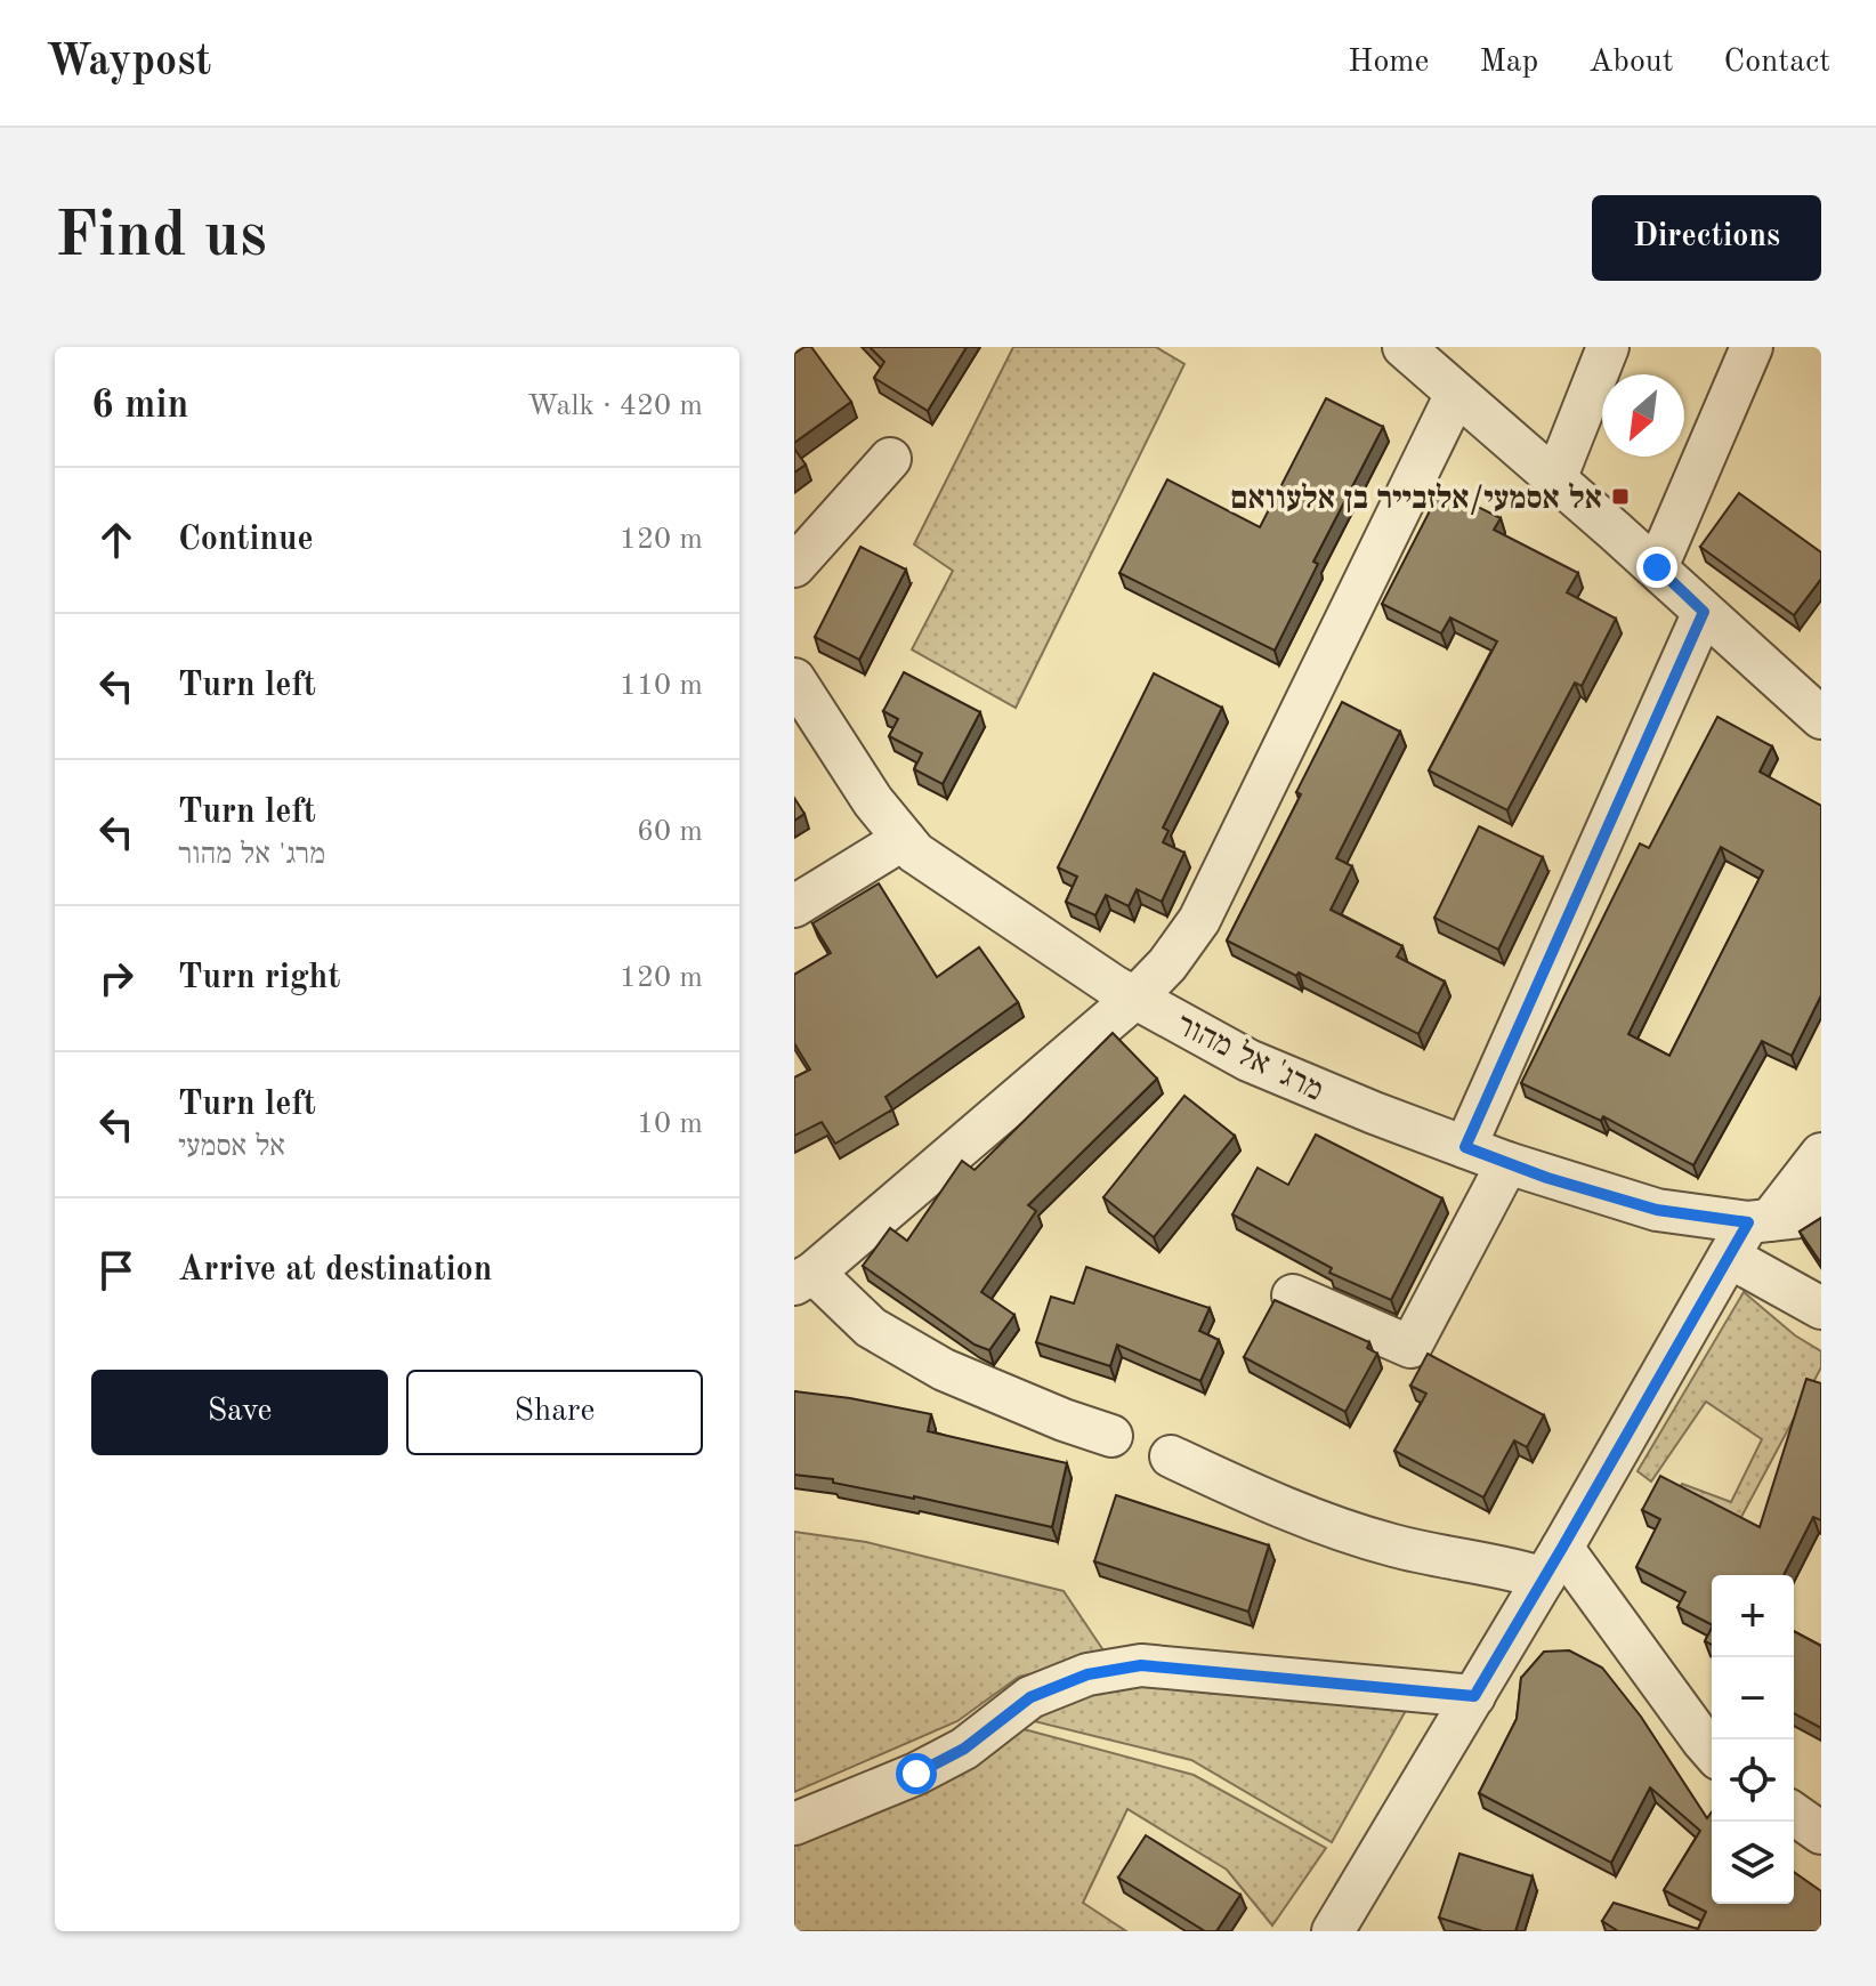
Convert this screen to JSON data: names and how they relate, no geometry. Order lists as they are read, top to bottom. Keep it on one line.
{"streets":{"street":["מרג' אל מהור"]},"places":{"transit":["אל אסמעי/אלזבייר בן אלעוואם"]},"north":"bottom left","page":{"header":"Waypost","nav":["Home","Map","About","Contact"],"buttons":["Directions",["Save","Share"]],"title":"Find us","heading":["6 min","Walk · 420 m"],"list":[["Continue","120 m"],["Turn left","110 m"],["Turn left","מרג' אל מהור","60 m"],["Turn right","120 m"],["Turn left","אל אסמעי","10 m"],"Arrive at destination"],"map_buttons":["+","−"]}}
